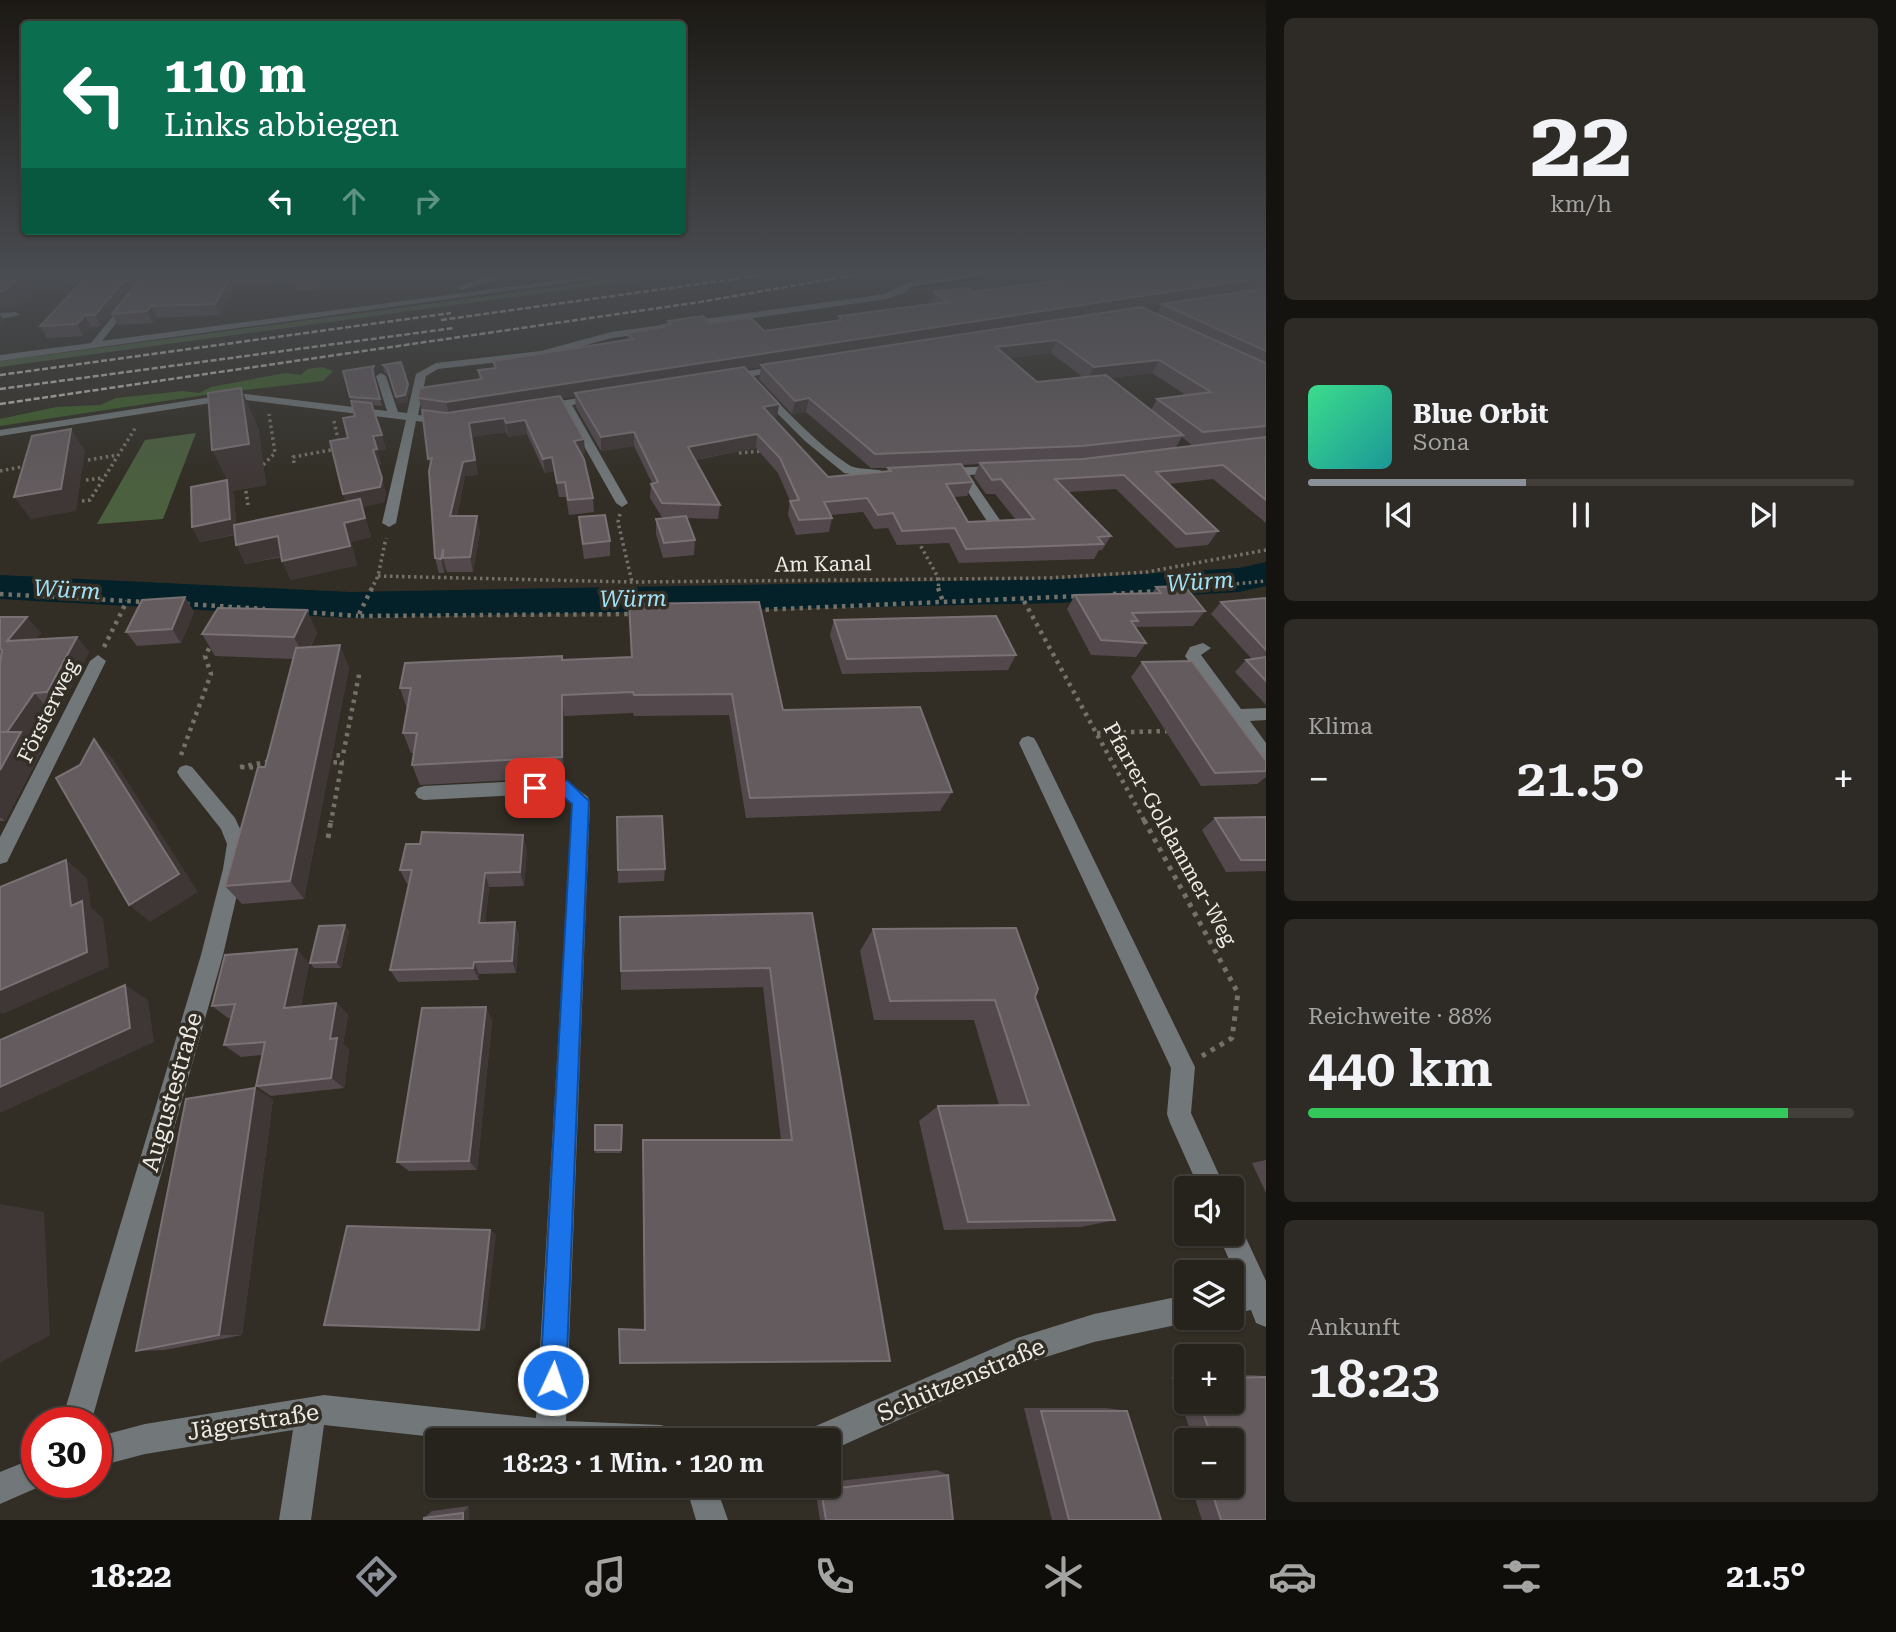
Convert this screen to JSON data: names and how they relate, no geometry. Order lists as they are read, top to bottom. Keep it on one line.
{"streets":{"street":["Försterweg","Augustestraße","Schützenstraße","Jägerstraße"],"path":["Am Kanal","Pfarrer-Goldammer-Weg"]},"water":["Würm"],"page":{"tile":[["22","km/h"],"Klima",["Reichweite · 88%","440 km"],["Ankunft","18:23"]],"turn":["110 m","Links abbiegen"],"song":["Blue Orbit","Sona"],"heat":["−","21.5°","+"],"map_buttons":["+","−"],"limit":"30","trip":"18:23 · 1 Min. · 120 m","tabs":["18:22","21.5°"]}}
